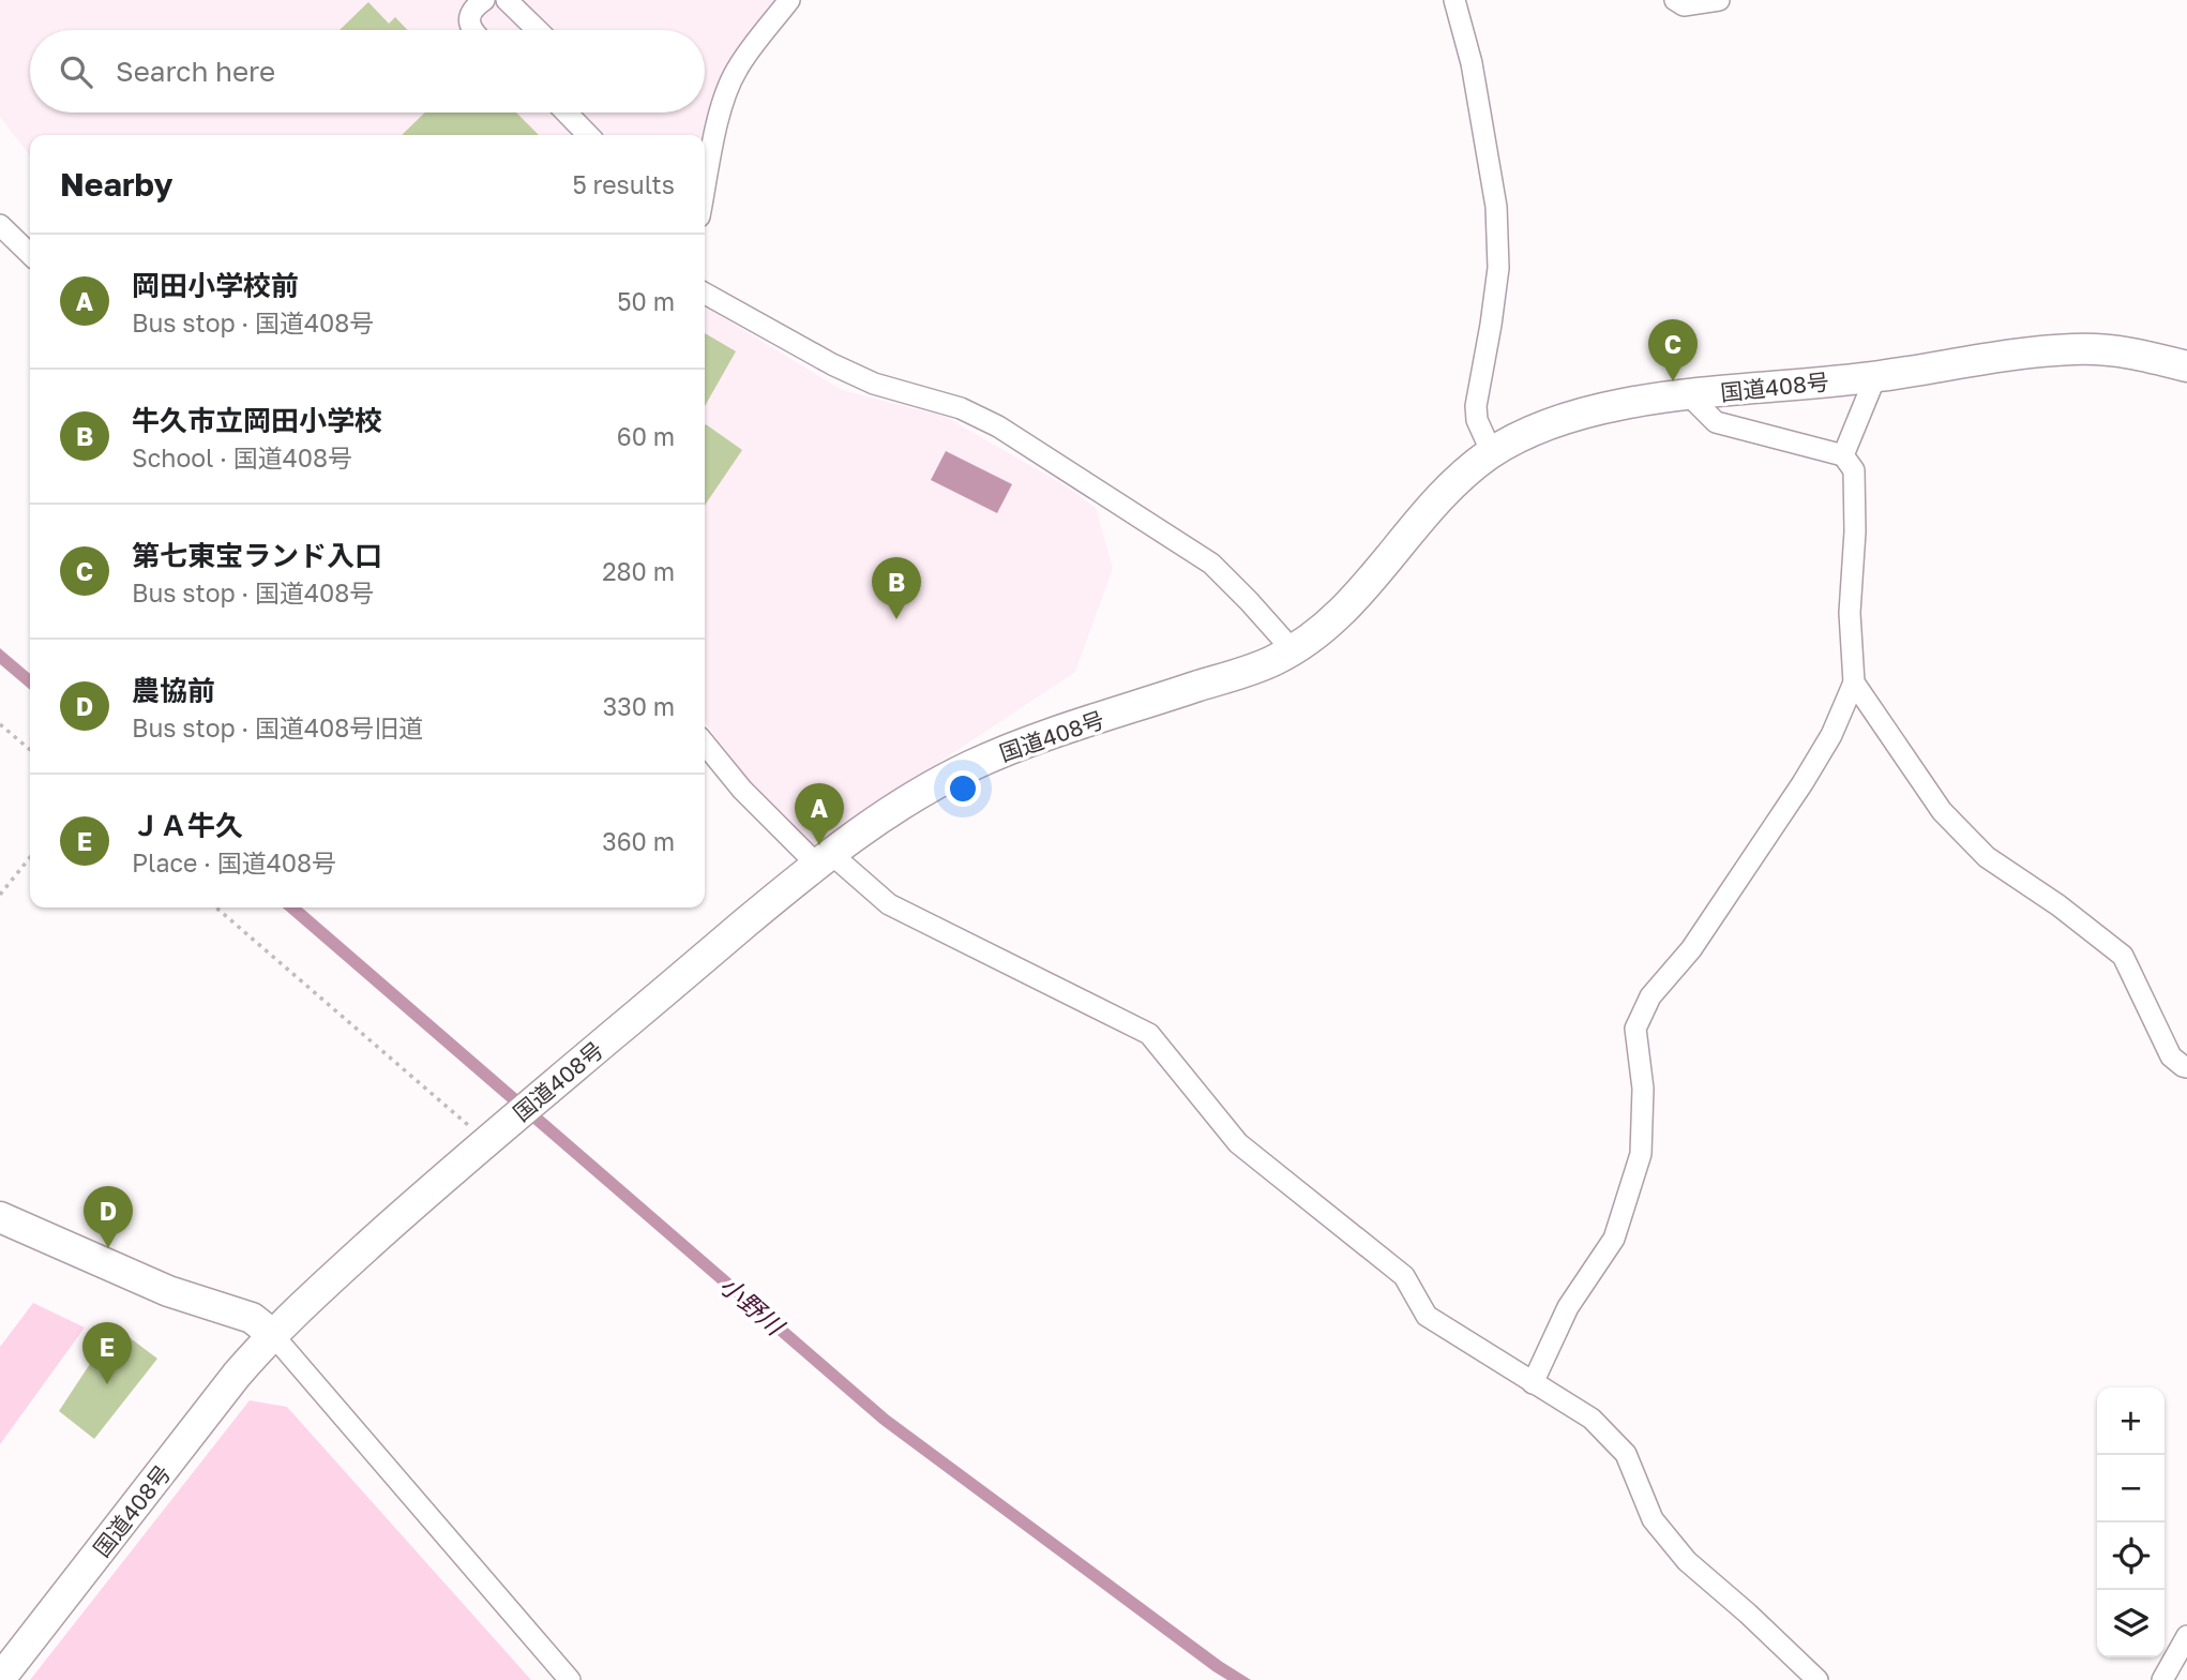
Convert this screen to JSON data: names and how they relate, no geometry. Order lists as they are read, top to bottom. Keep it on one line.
{"streets":{"highway":["国道408号"]},"water":["小野川"],"page":{"search":"Search here","heading":["Nearby","5 results"],"list":[{"mark":"A","name":"岡田小学校前","note":"Bus stop · 国道408号","value":"50 m"},{"mark":"B","name":"牛久市立岡田小学校","note":"School · 国道408号","value":"60 m"},{"mark":"C","name":"第七東宝ランド入口","note":"Bus stop · 国道408号","value":"280 m"},{"mark":"D","name":"農協前","note":"Bus stop · 国道408号旧道","value":"330 m"},{"mark":"E","name":"ＪＡ牛久","note":"Place · 国道408号","value":"360 m"}],"pins":["C","B","A","D","E"],"map_buttons":["+","−"]}}
